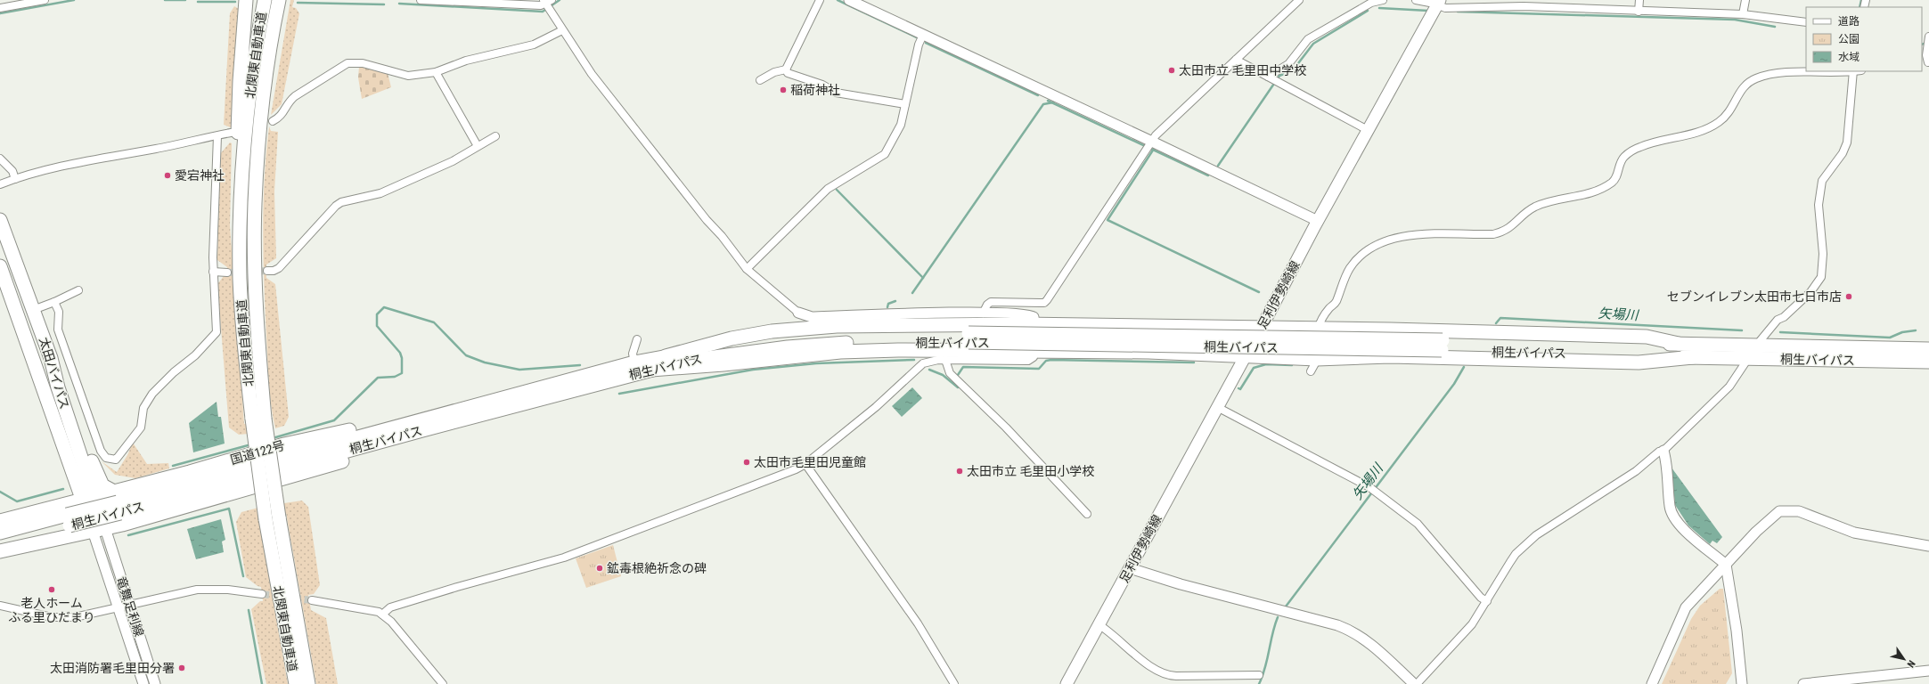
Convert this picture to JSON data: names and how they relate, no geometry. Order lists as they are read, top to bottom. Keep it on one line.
{"streets":{"highway":["北関東自動車道","桐生バイパス","太田バイパス","国道122号"],"main road":["足利伊勢崎線"],"street":["竜舞足利線"]},"crossings":[["桐生バイパス","国道122号"],["太田バイパス","国道122号"],["太田バイパス","竜舞足利線"]],"water":["矢場川"],"places":["太田市立 毛里田中学校","稲荷神社","愛宕神社","セブンイレブン太田市七日市店","太田市毛里田児童館","太田市立 毛里田小学校","鉱毒根絶祈念の碑","老人ホーム ふる里ひだまり","太田消防署毛里田分署"],"legend":["道路","公園","水域"],"north":"bottom right"}
